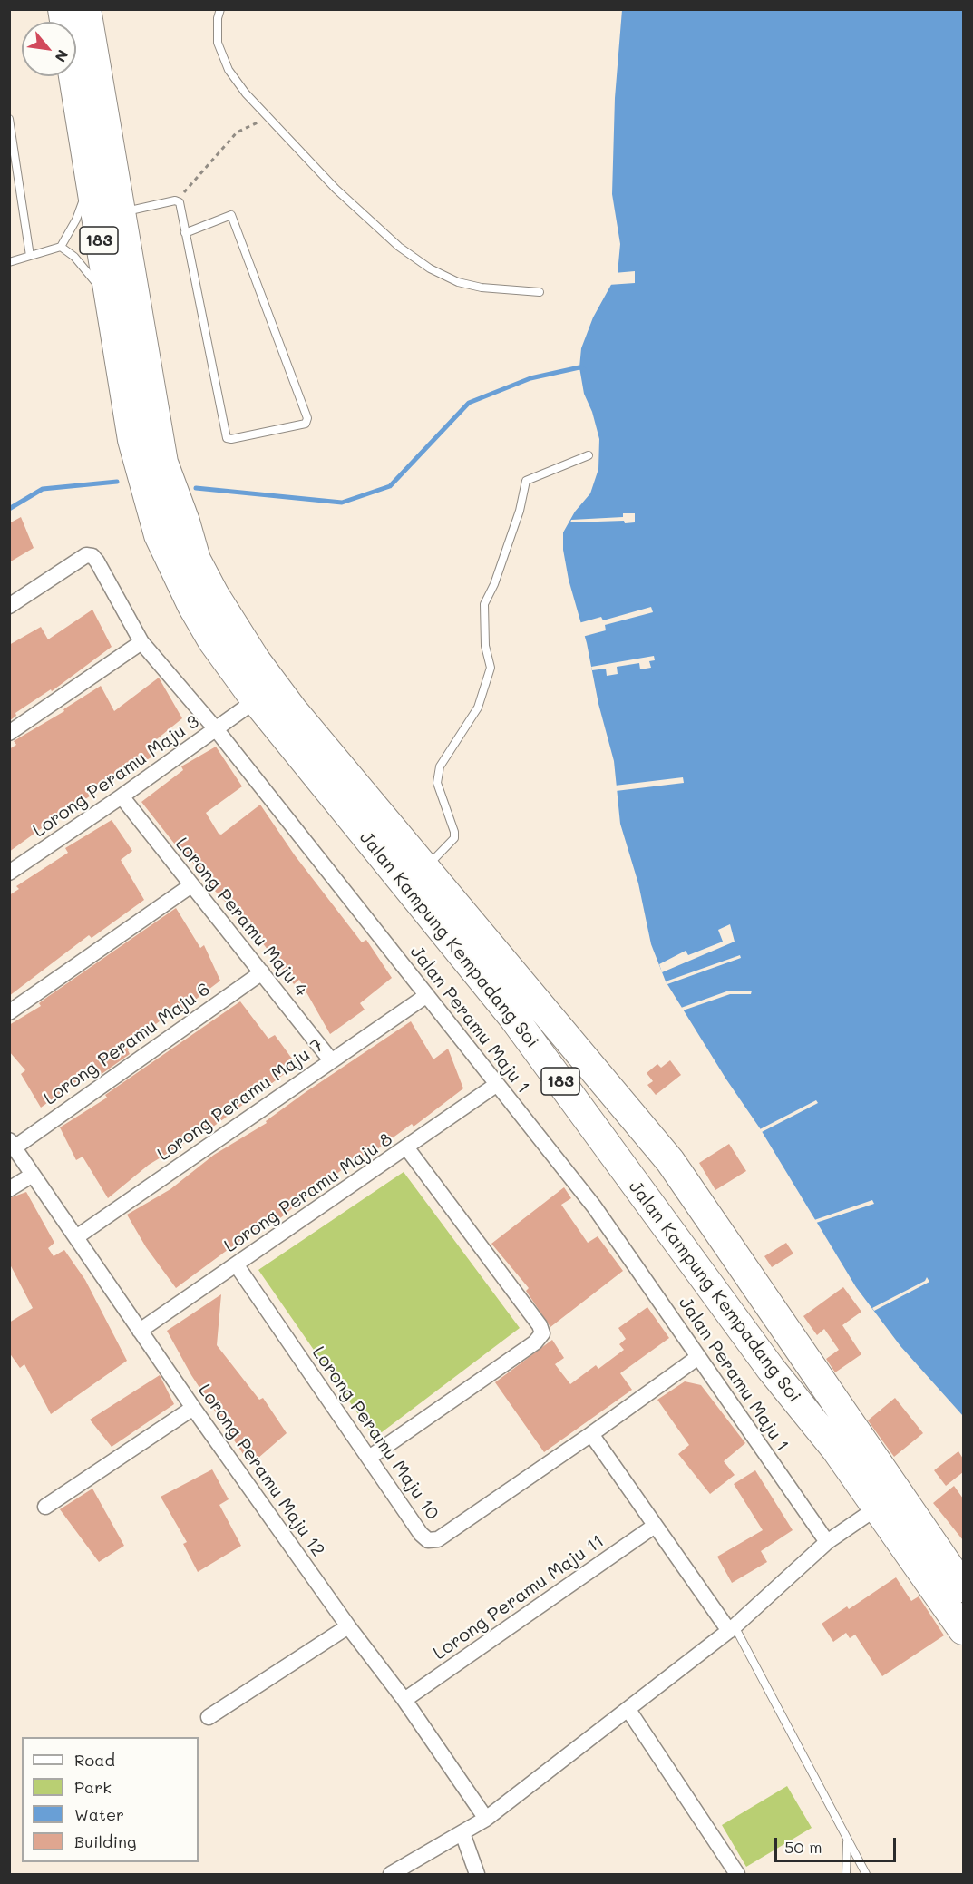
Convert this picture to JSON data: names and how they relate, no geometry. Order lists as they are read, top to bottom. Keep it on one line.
{"streets":{"highway":["183","Jalan Kampung Kempadang Soi"],"street":["Lorong Peramu Maju 3","Lorong Peramu Maju 4","Jalan Peramu Maju 1","Lorong Peramu Maju 6","Lorong Peramu Maju 7","Lorong Peramu Maju 8","Lorong Peramu Maju 10","Lorong Peramu Maju 12","Lorong Peramu Maju 11"]},"crossings":[["183","Jalan Kampung Kempadang Soi"],["Lorong Peramu Maju 3","Lorong Peramu Maju 4"],["Lorong Peramu Maju 3","Jalan Kampung Kempadang Soi"],["Lorong Peramu Maju 3","Jalan Peramu Maju 1"],["Lorong Peramu Maju 4","Lorong Peramu Maju 6"],["Lorong Peramu Maju 4","Lorong Peramu Maju 7"],["Jalan Peramu Maju 1","Lorong Peramu Maju 7"],["Jalan Peramu Maju 1","Lorong Peramu Maju 8"],["Jalan Peramu Maju 1","Lorong Peramu Maju 10"],["Lorong Peramu Maju 6","Lorong Peramu Maju 12"],["Lorong Peramu Maju 7","Lorong Peramu Maju 12"],["Lorong Peramu Maju 8","Lorong Peramu Maju 10"],["Lorong Peramu Maju 8","Lorong Peramu Maju 12"],["Lorong Peramu Maju 12","Lorong Peramu Maju 11"]],"legend":["Road","Park","Water","Building"],"scale_bar":"50 m","north":"bottom right"}
